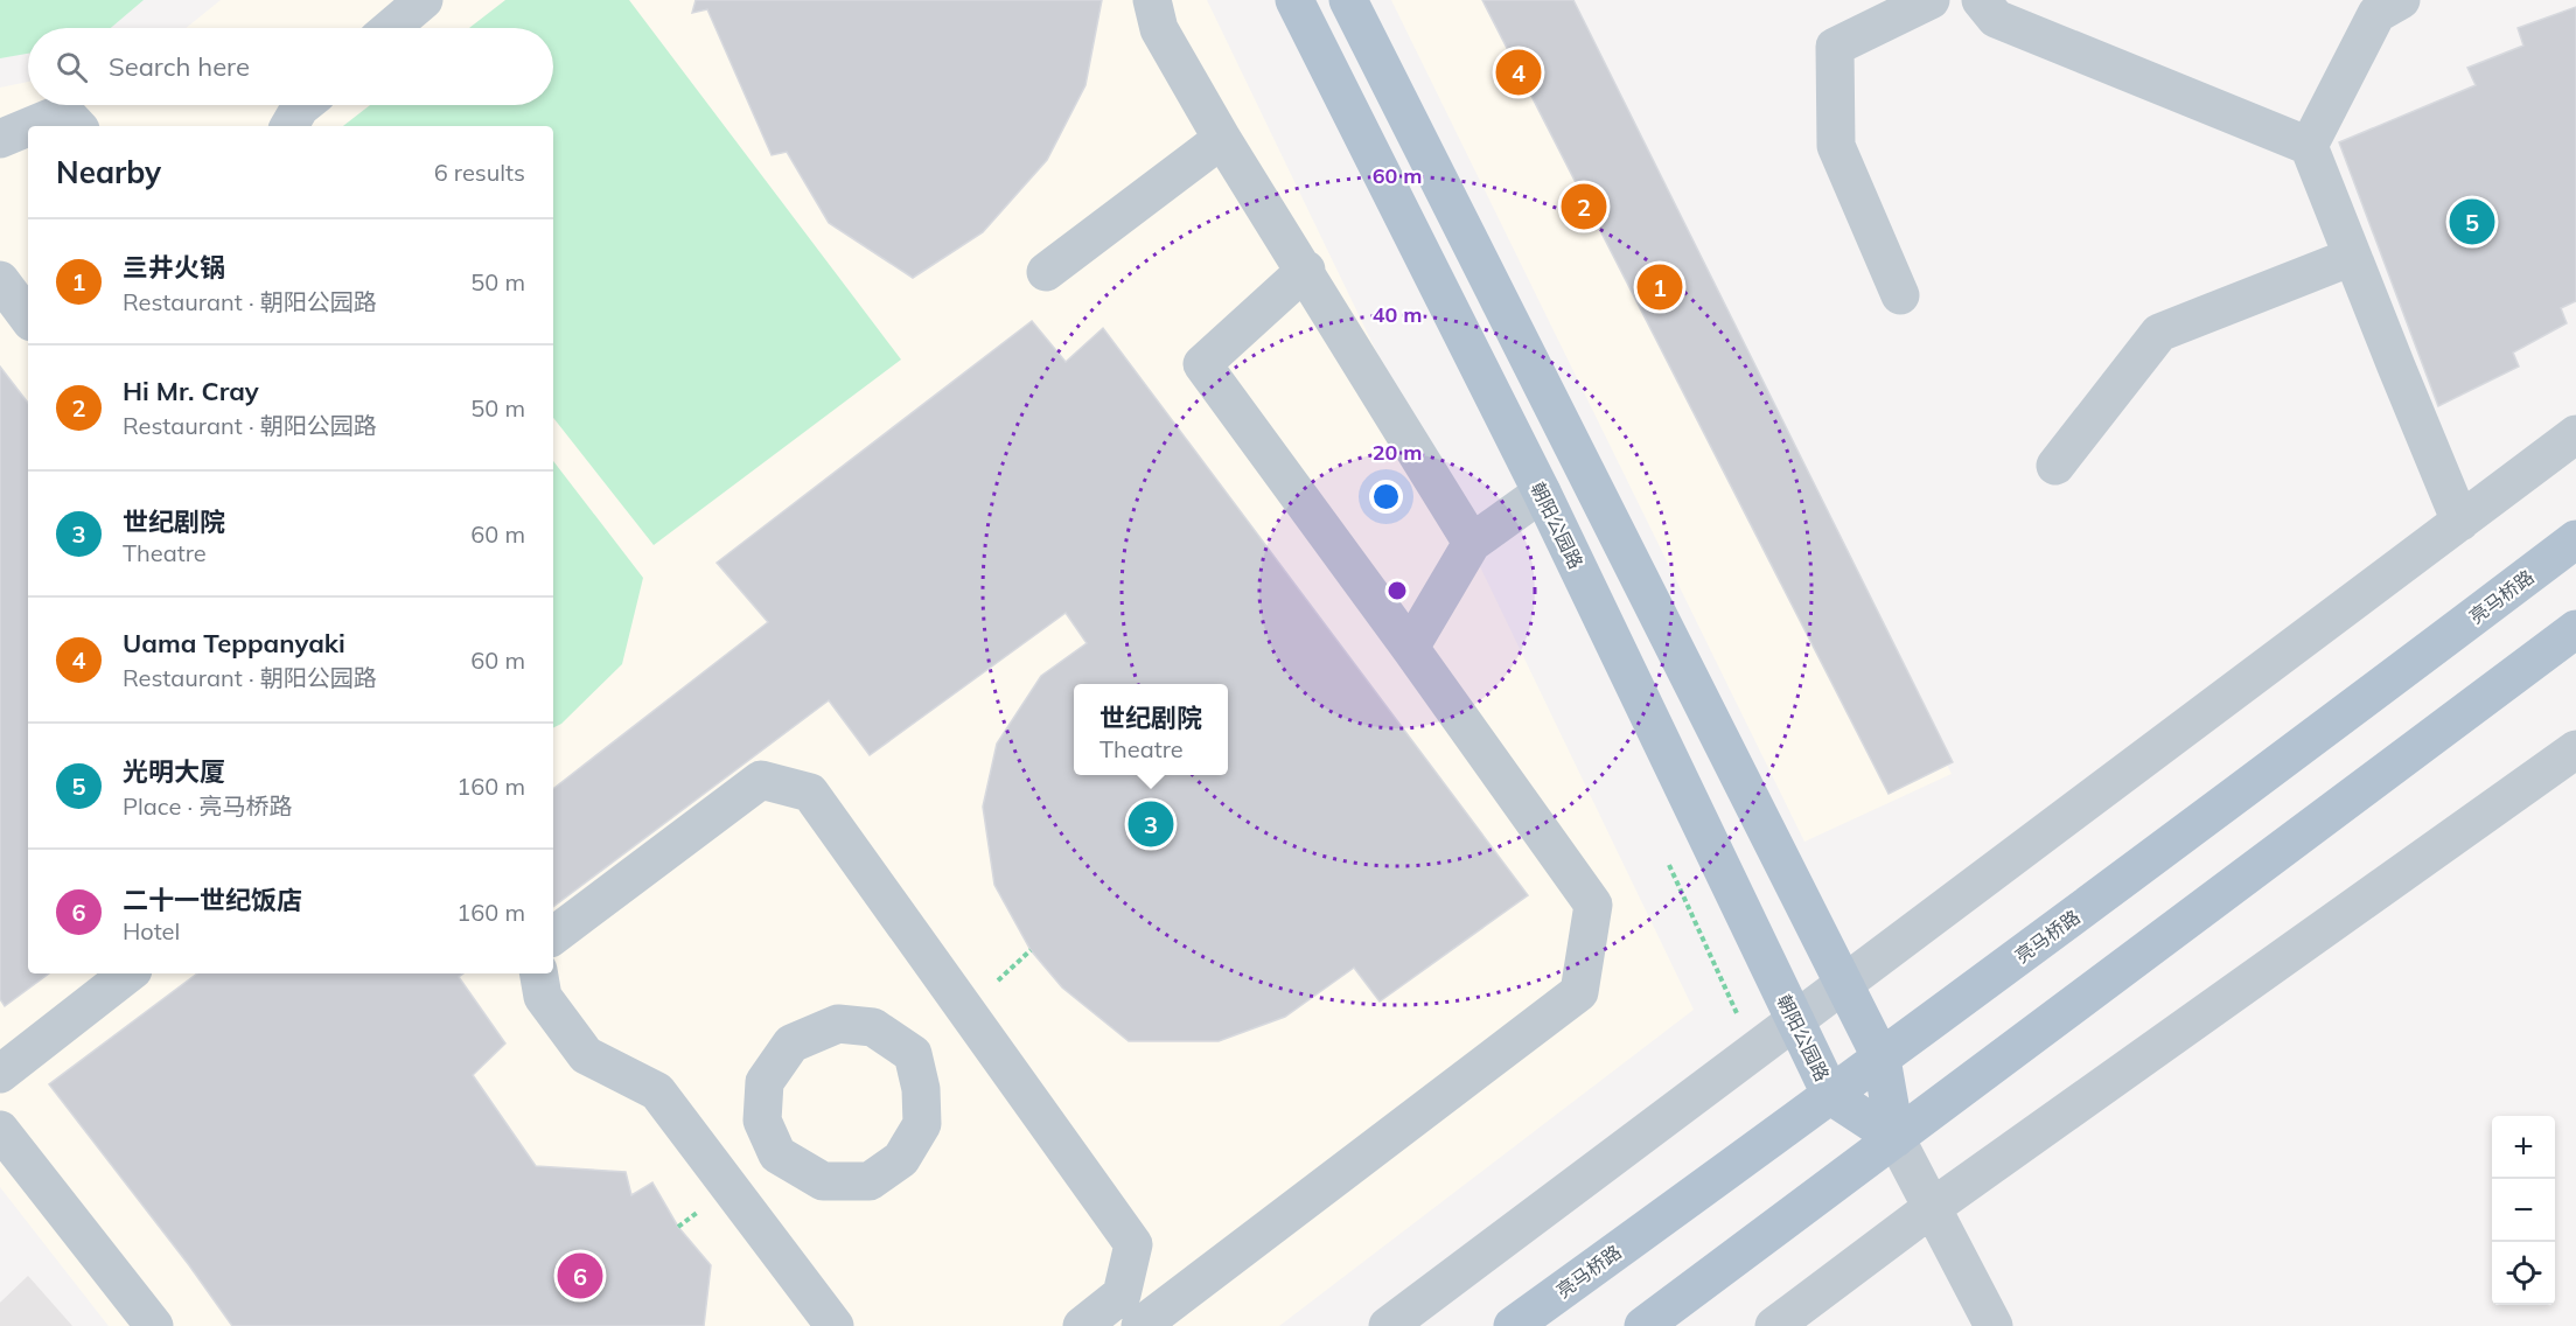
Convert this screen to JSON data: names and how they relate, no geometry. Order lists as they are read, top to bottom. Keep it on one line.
{"streets":{"main road":["朝阳公园路","亮马桥路"]},"crossings":[["朝阳公园路","亮马桥路"]],"page":{"search":"Search here","pins":["4","2","5","1","3","6"],"heading":["Nearby","6 results"],"list":[{"mark":"1","name":"亖井火锅","note":"Restaurant · 朝阳公园路","value":"50 m"},{"mark":"2","name":"Hi Mr. Cray","note":"Restaurant · 朝阳公园路","value":"50 m"},{"mark":"3","name":"世纪剧院","note":"Theatre","value":"60 m"},{"mark":"4","name":"Uama Teppanyaki","note":"Restaurant · 朝阳公园路","value":"60 m"},{"mark":"5","name":"光明大厦","note":"Place · 亮马桥路","value":"160 m"},{"mark":"6","name":"二十一世纪饭店","note":"Hotel","value":"160 m"}],"popup":["世纪剧院","Theatre"],"map_buttons":["+","−"]},"rings":["60 m","40 m","20 m"]}
